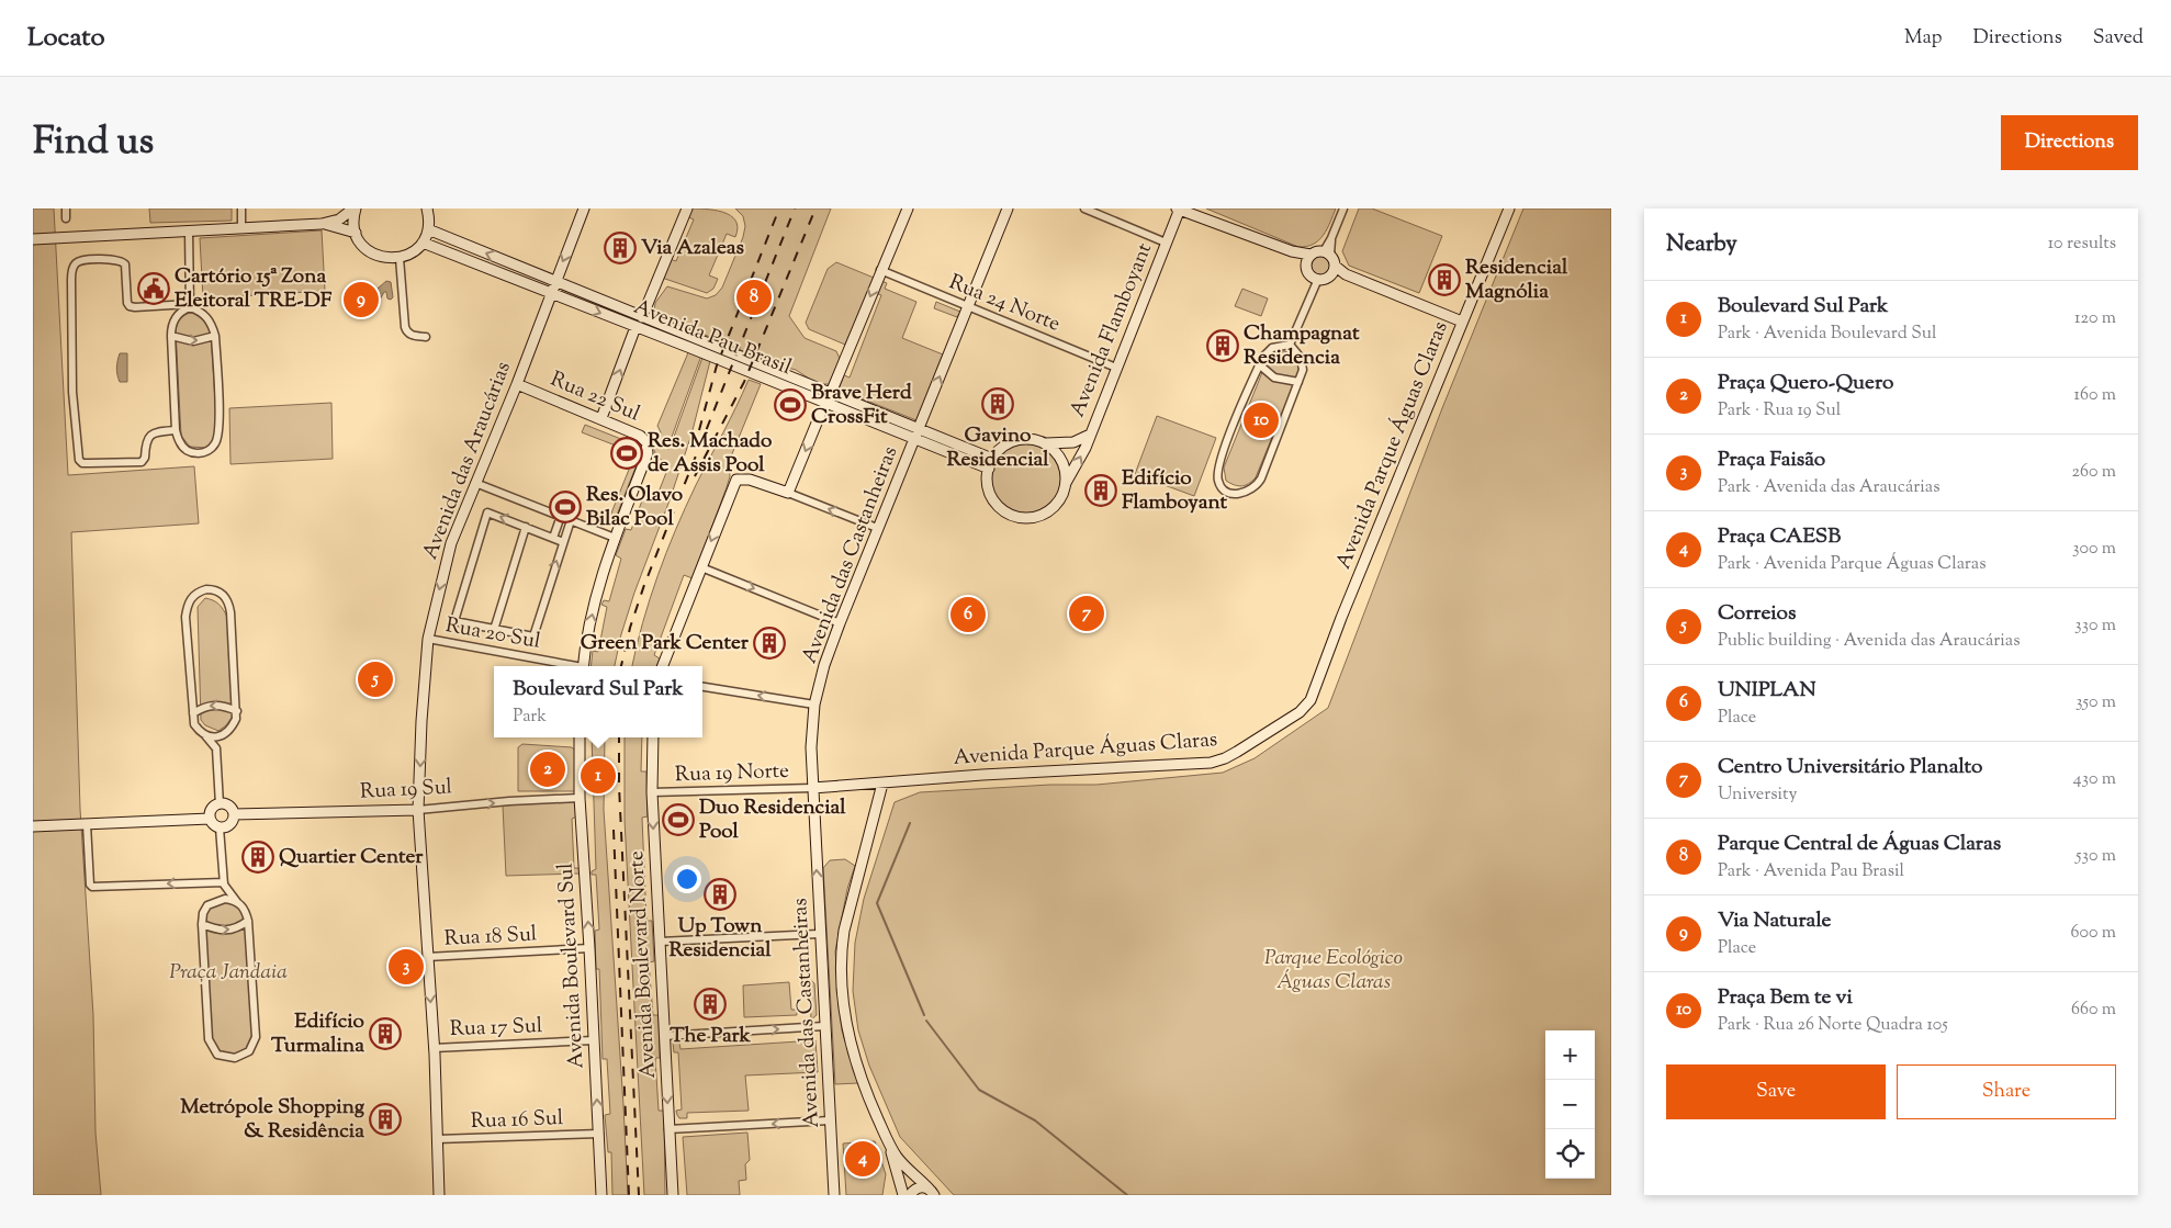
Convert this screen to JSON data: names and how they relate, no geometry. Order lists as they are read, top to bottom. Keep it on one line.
{"streets":{"street":["Rua 24 Norte","Avenida Flamboyant","Avenida Pau Brasil","Rua 22 Sul","Avenida Parque Águas Claras","Avenida das Araucárias","Avenida das Castanheiras","Rua 20 Sul","Rua 19 Norte","Rua 19 Sul","Rua 18 Sul","Avenida Boulevard Norte","Avenida Boulevard Sul","Rua 17 Sul","Rua 16 Sul"]},"crossings":[["Rua 24 Norte","Avenida Flamboyant"],["Rua 24 Norte","Avenida das Castanheiras"],["Avenida Flamboyant","Avenida Pau Brasil"],["Avenida Pau Brasil","Avenida das Araucárias"],["Avenida Pau Brasil","Avenida das Castanheiras"],["Rua 22 Sul","Avenida das Araucárias"],["Avenida Parque Águas Claras","Avenida das Castanheiras"],["Avenida Parque Águas Claras","Rua 19 Norte"],["Avenida das Araucárias","Rua 20 Sul"],["Avenida das Araucárias","Rua 19 Sul"],["Avenida das Araucárias","Rua 18 Sul"],["Avenida das Araucárias","Rua 17 Sul"],["Avenida das Araucárias","Rua 16 Sul"],["Avenida das Castanheiras","Rua 19 Norte"],["Rua 19 Norte","Avenida Boulevard Norte"],["Rua 19 Sul","Avenida Boulevard Sul"],["Rua 18 Sul","Avenida Boulevard Sul"],["Avenida Boulevard Sul","Rua 17 Sul"],["Avenida Boulevard Sul","Rua 16 Sul"]],"one_way":["Avenida das Araucárias","Rua 19 Sul","Avenida Boulevard Norte","Avenida Boulevard Sul"],"parks":["Parque Ecológico Águas Claras","Praça Jandaia"],"places":{"building":["Via Azaleas","Residencial Magnólia","Champagnat Residencia","Gavino Residencial","Edifício Flamboyant","Green Park Center","Quartier Center","Up Town Residencial","The Park","Edifício Turmalina","Metrópole Shopping & Residência"],"public building":["Cartório 15ª Zona Eleitoral TRE-DF"],"sports":["Brave Herd CrossFit","Res. Machado de Assis Pool","Res. Olavo Bilac Pool","Duo Residencial Pool"]},"page":{"header":"Locato","nav":["Map","Directions","Saved"],"title":"Find us","buttons":["Directions",["Save","Share"]],"heading":["Nearby","10 results"],"pins":["8","9","10","7","6","5","2","1","3","4"],"list":[{"mark":"1","name":"Boulevard Sul Park","note":"Park · Avenida Boulevard Sul","value":"120 m"},{"mark":"2","name":"Praça Quero-Quero","note":"Park · Rua 19 Sul","value":"160 m"},{"mark":"3","name":"Praça Faisão","note":"Park · Avenida das Araucárias","value":"260 m"},{"mark":"4","name":"Praça CAESB","note":"Park · Avenida Parque Águas Claras","value":"300 m"},{"mark":"5","name":"Correios","note":"Public building · Avenida das Araucárias","value":"330 m"},{"mark":"6","name":"UNIPLAN","note":"Place","value":"350 m"},{"mark":"7","name":"Centro Universitário Planalto","note":"University","value":"430 m"},{"mark":"8","name":"Parque Central de Águas Claras","note":"Park · Avenida Pau Brasil","value":"530 m"},{"mark":"9","name":"Via Naturale","note":"Place","value":"600 m"},{"mark":"10","name":"Praça Bem te vi","note":"Park · Rua 26 Norte Quadra 105","value":"660 m"}],"popup":["Boulevard Sul Park","Park"],"map_buttons":["+","−"]}}
